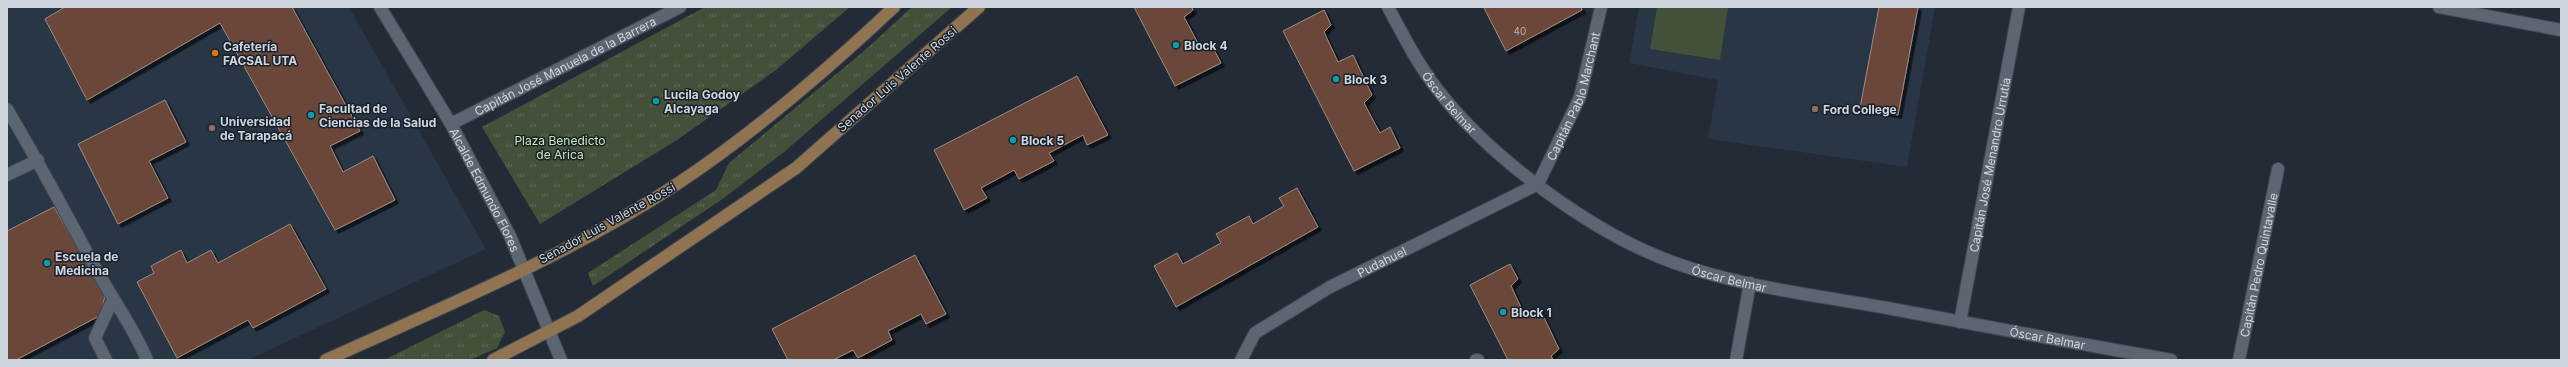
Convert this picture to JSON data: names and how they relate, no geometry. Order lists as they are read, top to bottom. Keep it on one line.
{"streets":{"main road":["Senador Luis Valente Rossi"],"street":["Capitán José Manuela de la Barrera","Capitán Pablo Marchant","Óscar Belmar","Capitán José Menandro Urrutia","Alcalde Edmundo Flores","Pudahuel","Capitán Pedro Quintavalle"]},"crossings":[["Capitán José Manuela de la Barrera","Alcalde Edmundo Flores"],["Senador Luis Valente Rossi","Alcalde Edmundo Flores"],["Capitán Pablo Marchant","Óscar Belmar"],["Capitán Pablo Marchant","Pudahuel"],["Óscar Belmar","Capitán José Menandro Urrutia"],["Óscar Belmar","Pudahuel"]],"parks":["Plaza Benedicto de Arica"],"places":["Block 4","Cafetería FACSAL UTA","Block 3","Lucila Godoy Alcayaga","Ford College","Facultad de Ciencias de la Salud","Universidad de Tarapacá","Block 5","Escuela de Medicina","Block 1"],"house_numbers":["40"]}
